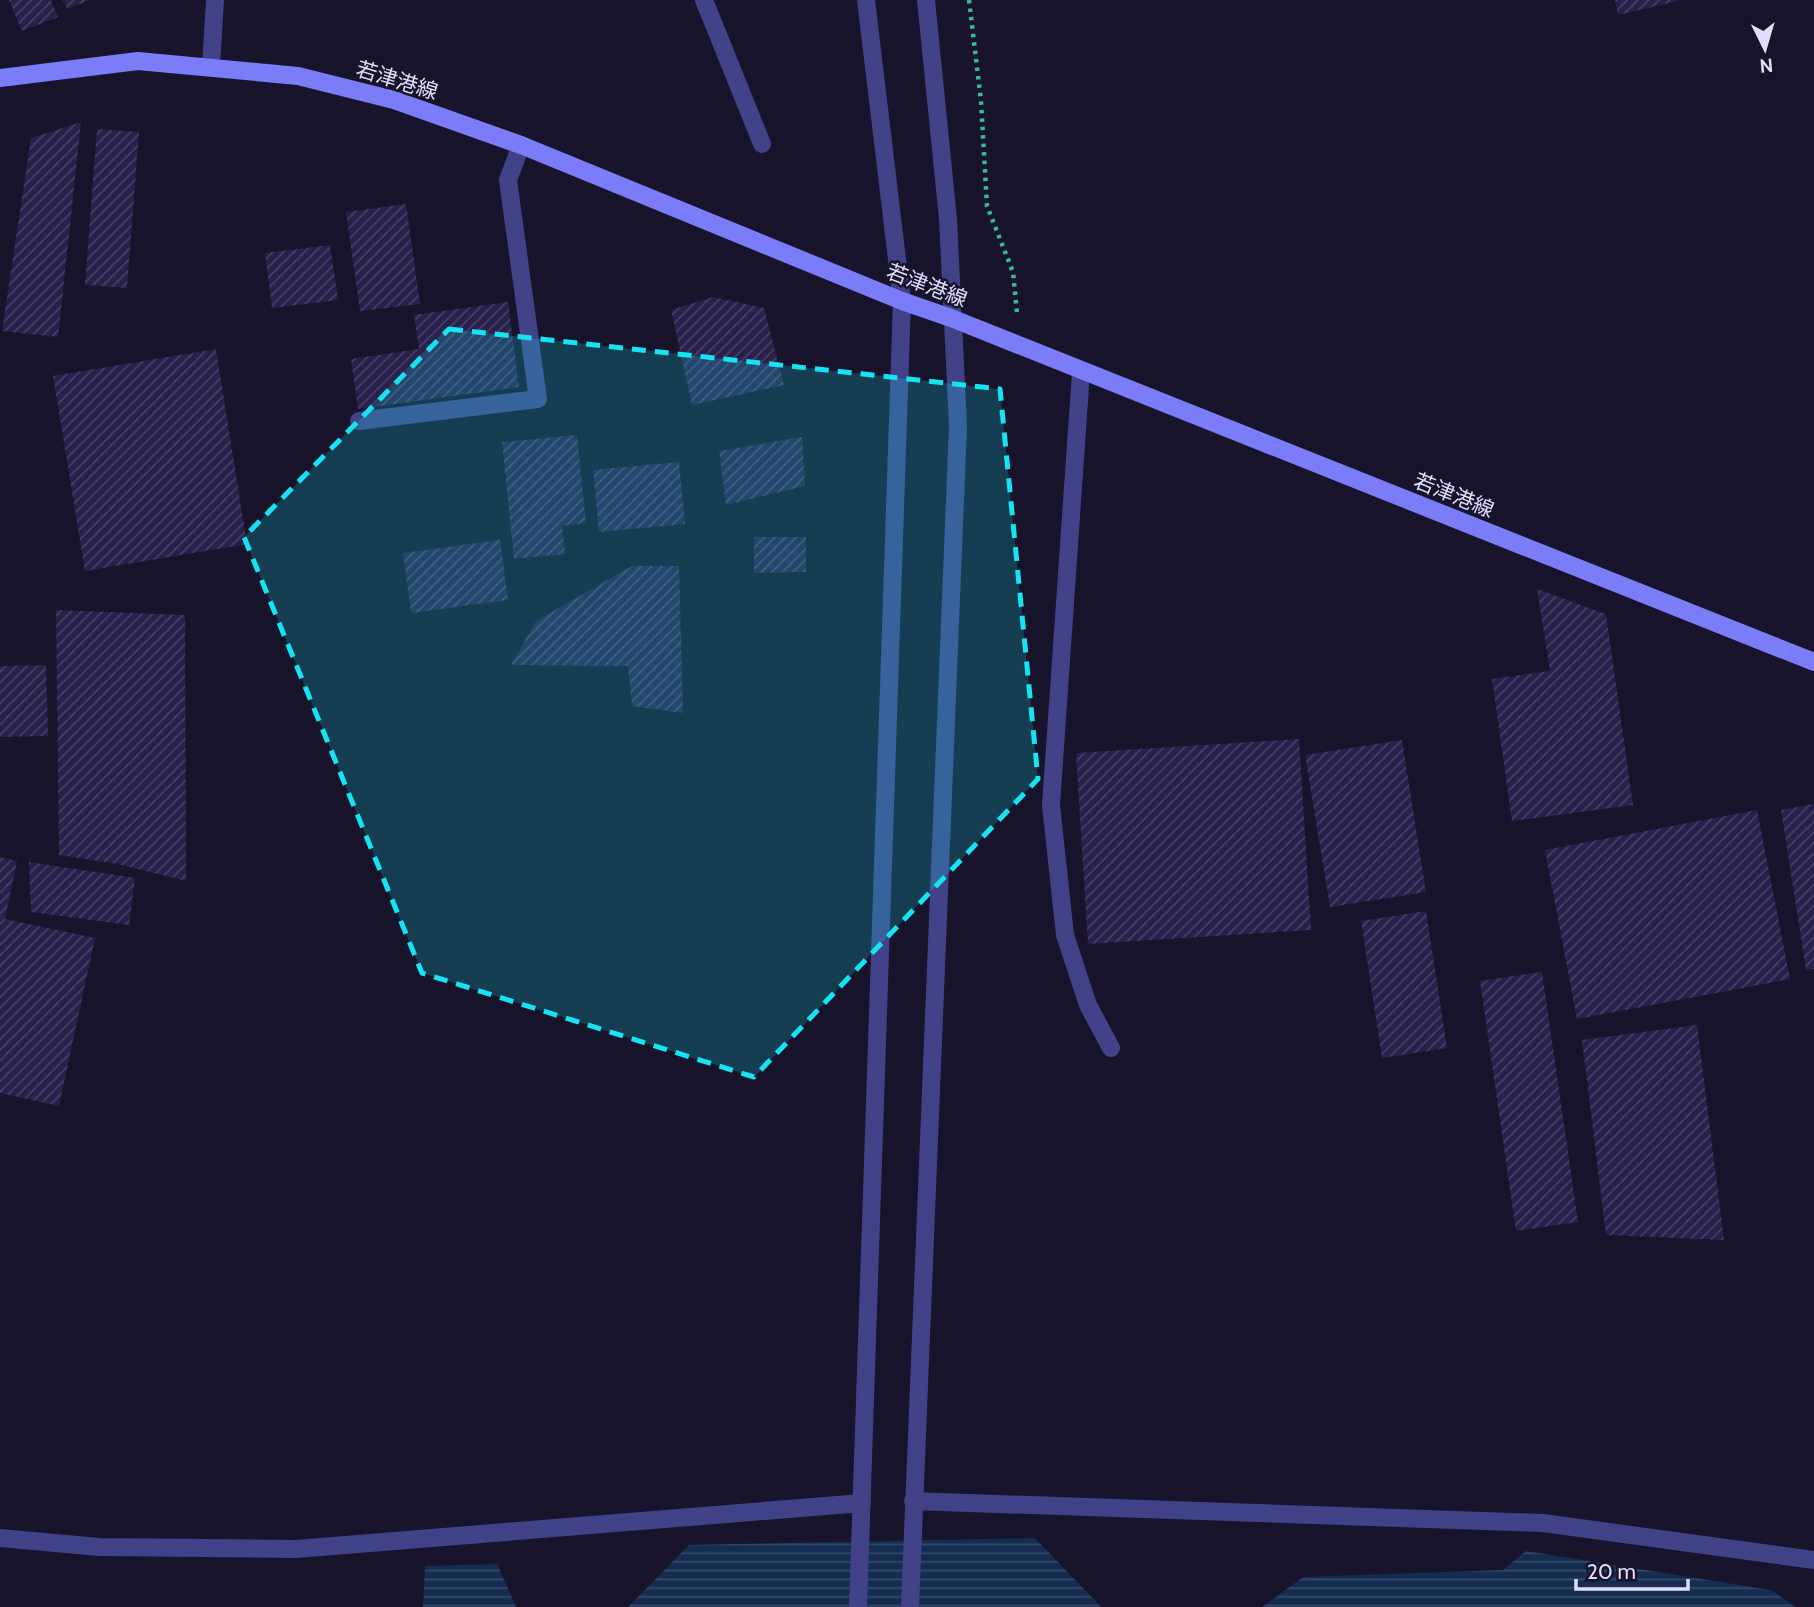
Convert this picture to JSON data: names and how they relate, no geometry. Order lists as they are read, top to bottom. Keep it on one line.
{"streets":{"main road":["若津港線"]},"scale_bar":"20 m","north":"bottom"}
